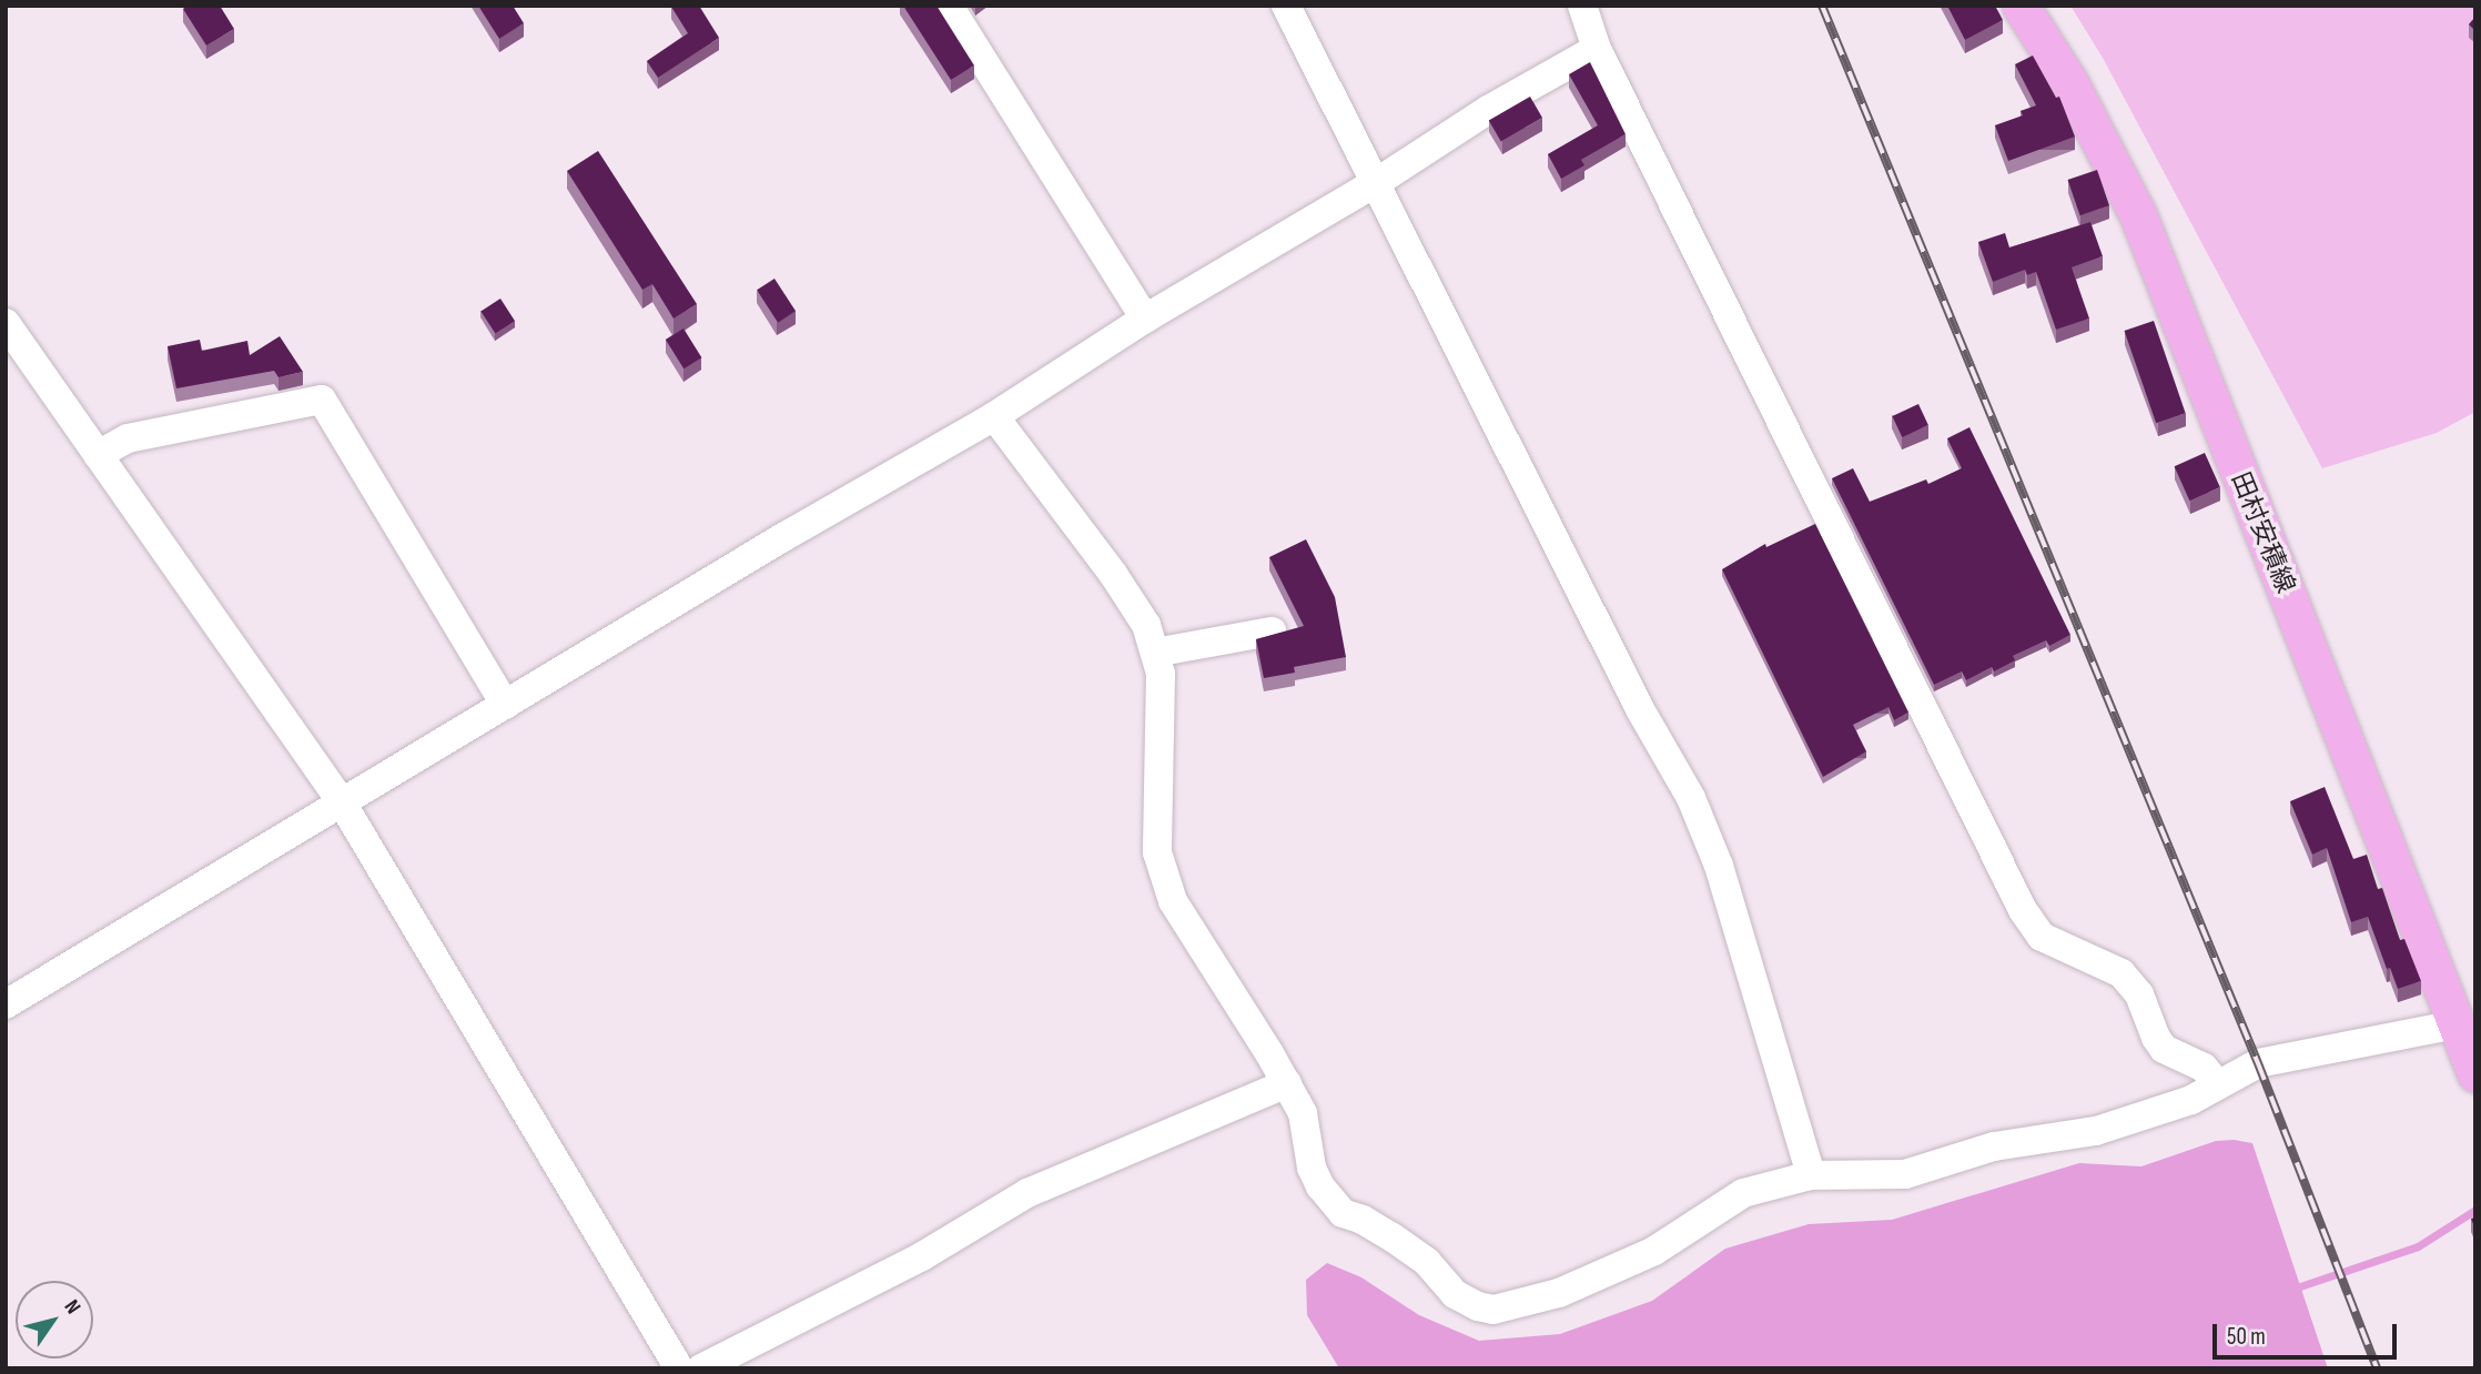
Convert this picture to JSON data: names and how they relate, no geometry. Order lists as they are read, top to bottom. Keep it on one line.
{"streets":{"main road":["田村安積線"]},"scale_bar":"50 m","north":"top right"}
